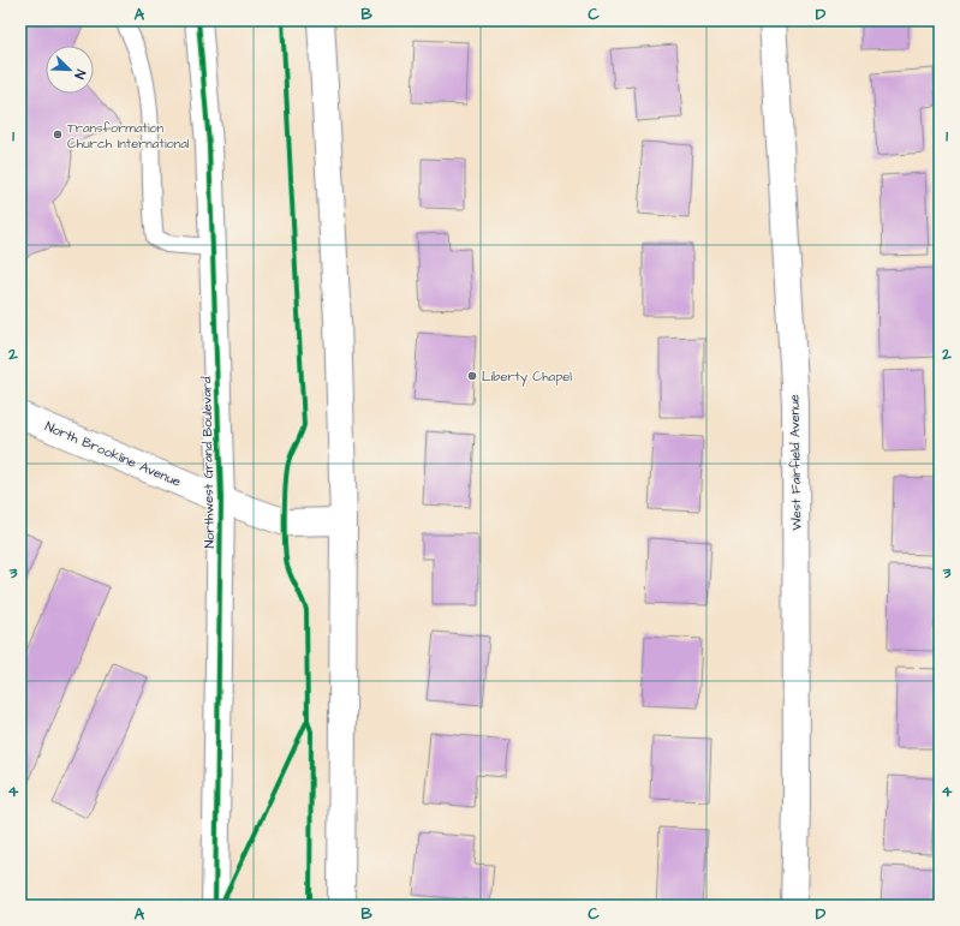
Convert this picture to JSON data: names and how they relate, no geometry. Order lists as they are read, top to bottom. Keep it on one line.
{"streets":{"street":["North Brookline Avenue","Northwest Grand Boulevard","West Fairfield Avenue"]},"crossings":[["North Brookline Avenue","Northwest Grand Boulevard"]],"places":["Transformation Church International","Liberty Chapel"],"north":"bottom right","grid":{"columns":["A","B","C","D"],"rows":["1","2","3","4"]}}
